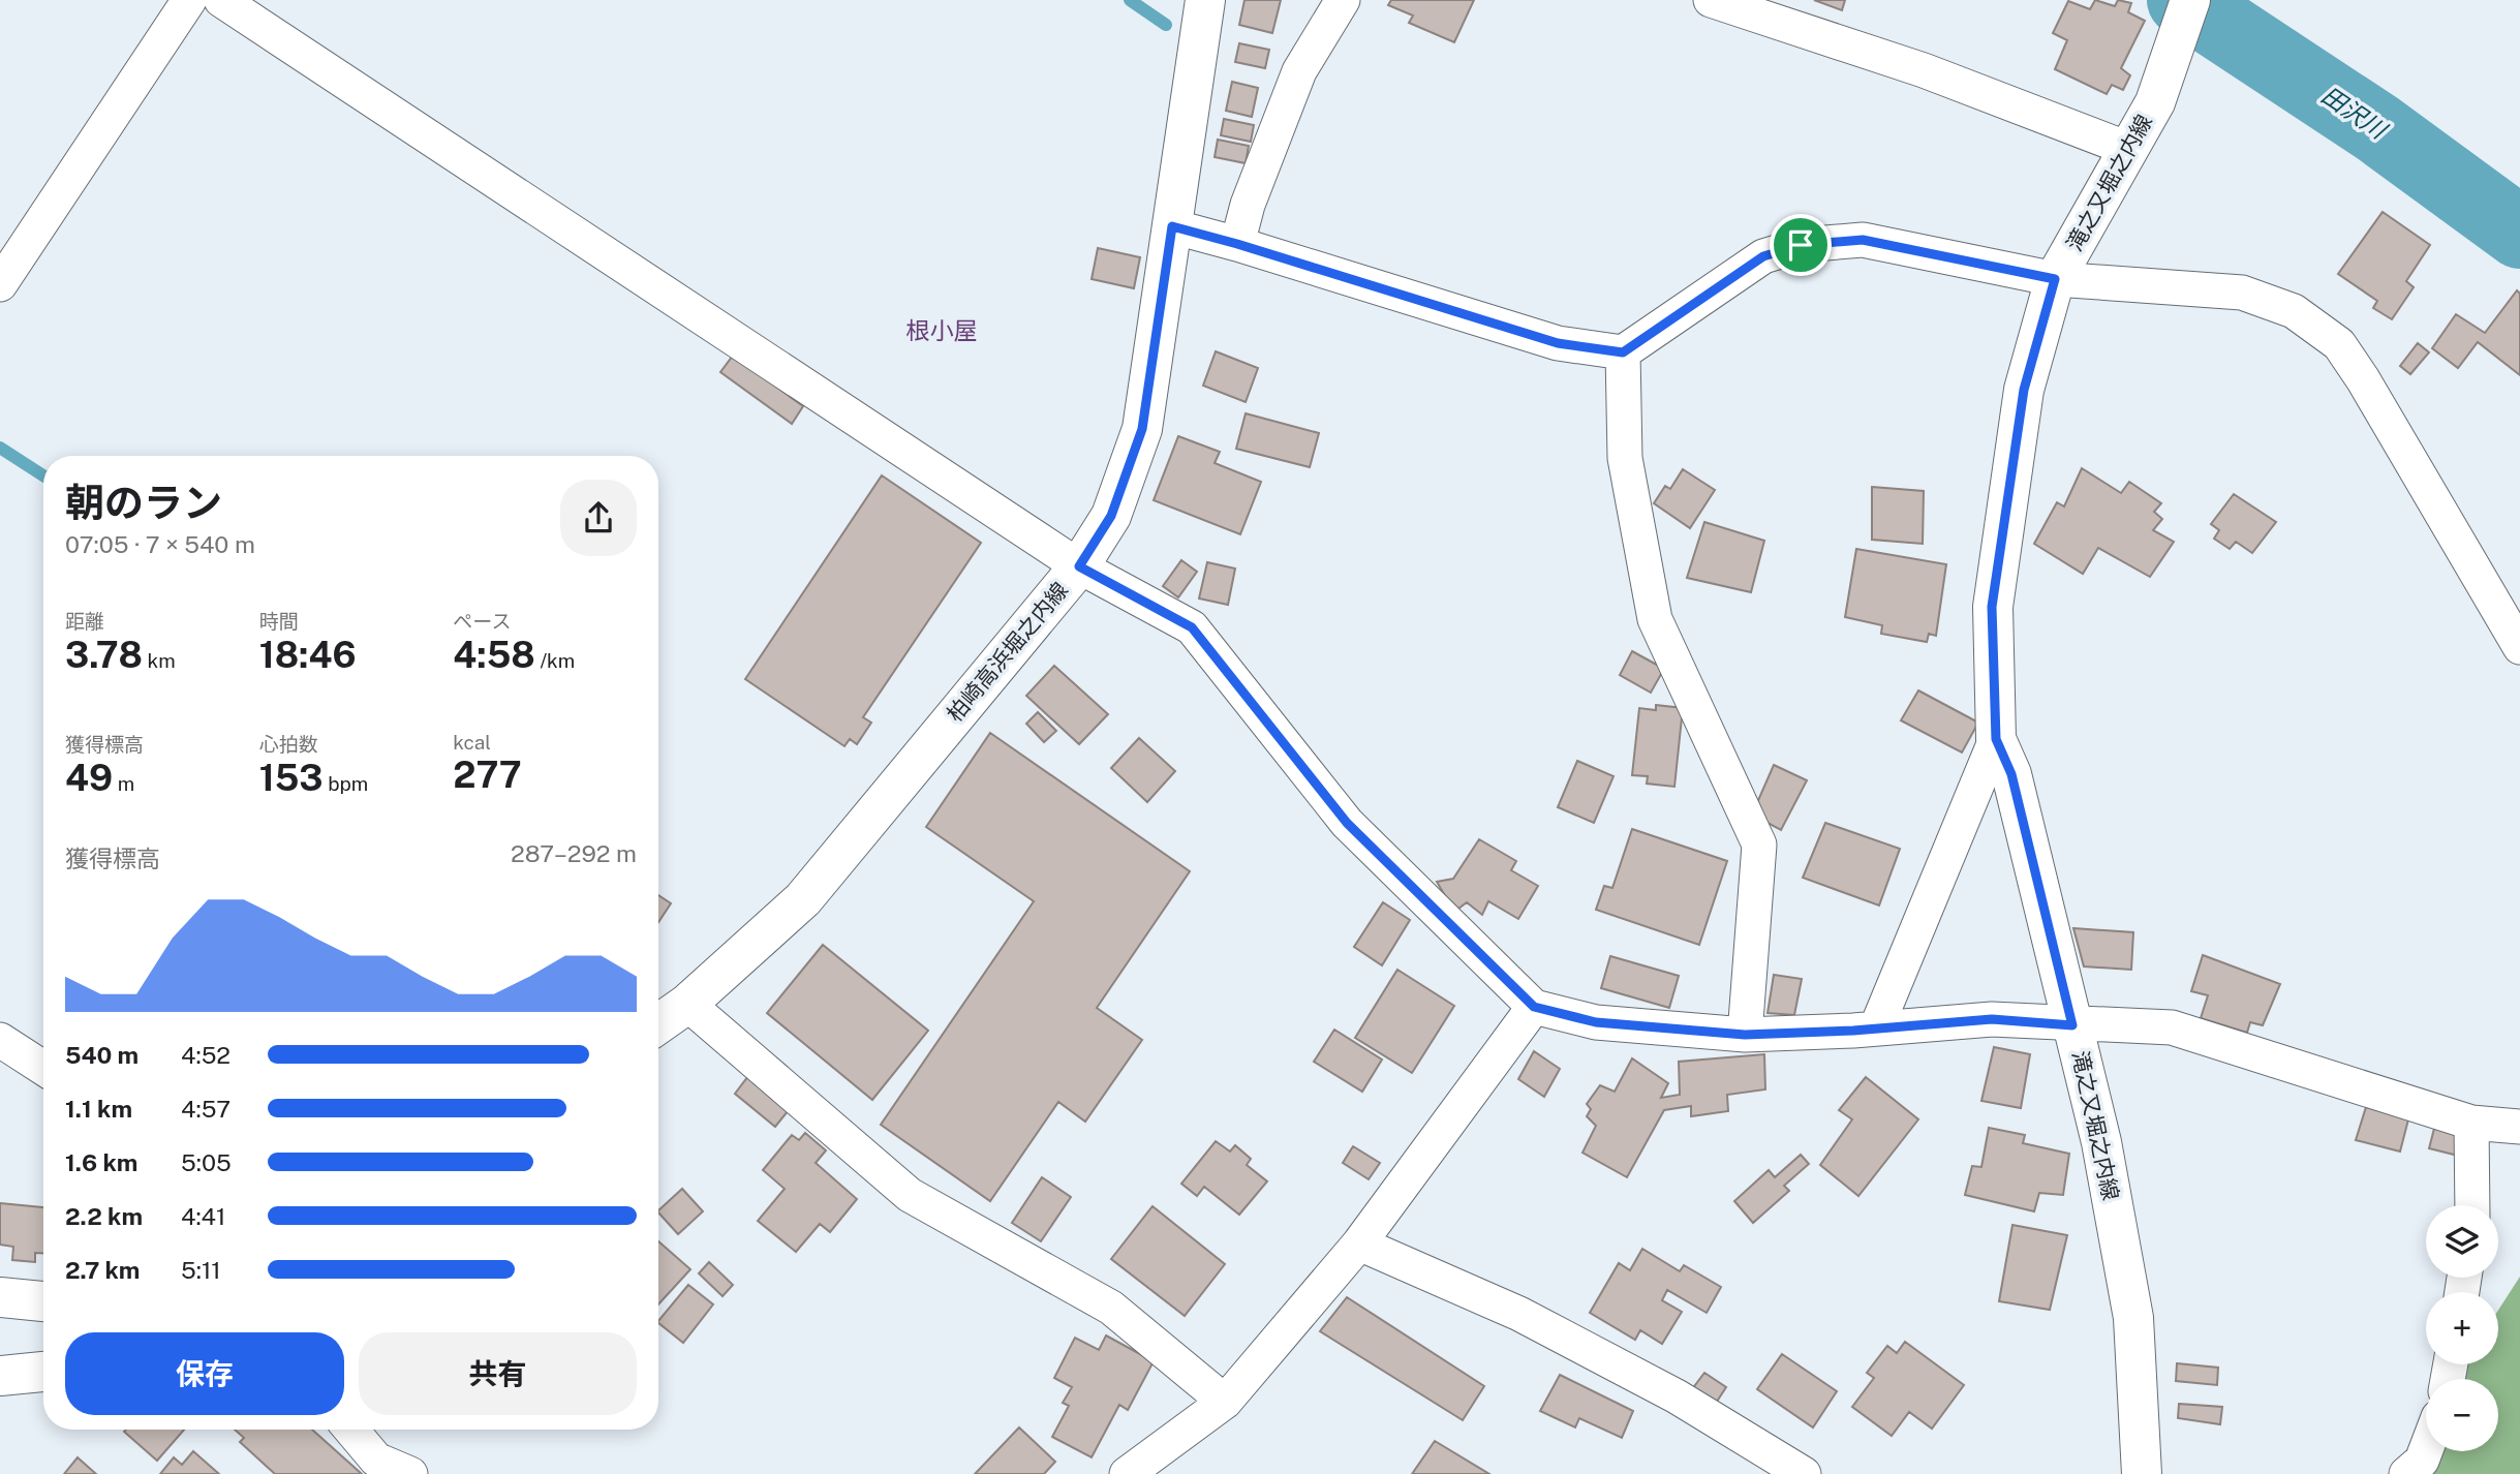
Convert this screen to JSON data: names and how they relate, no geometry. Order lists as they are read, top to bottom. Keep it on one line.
{"streets":{"main road":["滝之又堀之内線","柏崎高浜堀之内線"]},"districts":["根小屋"],"water":["田沢川"],"page":{"heading":["朝のラン","07:05 · 7 × 540 m"],"stats":[["距離","3.78 km"],["時間","18:46"],["ペース","4:58 /km"],["獲得標高","49 m"],["心拍数","153 bpm"],["kcal","277"]],"chart":["獲得標高","287–292 m"],"list":[{"name":"540 m","note":"4:52"},{"name":"1.1 km","note":"4:57"},{"name":"1.6 km","note":"5:05"},{"name":"2.2 km","note":"4:41"},{"name":"2.7 km","note":"5:11"}],"map_buttons":["+","−"],"buttons":["保存","共有"]}}
